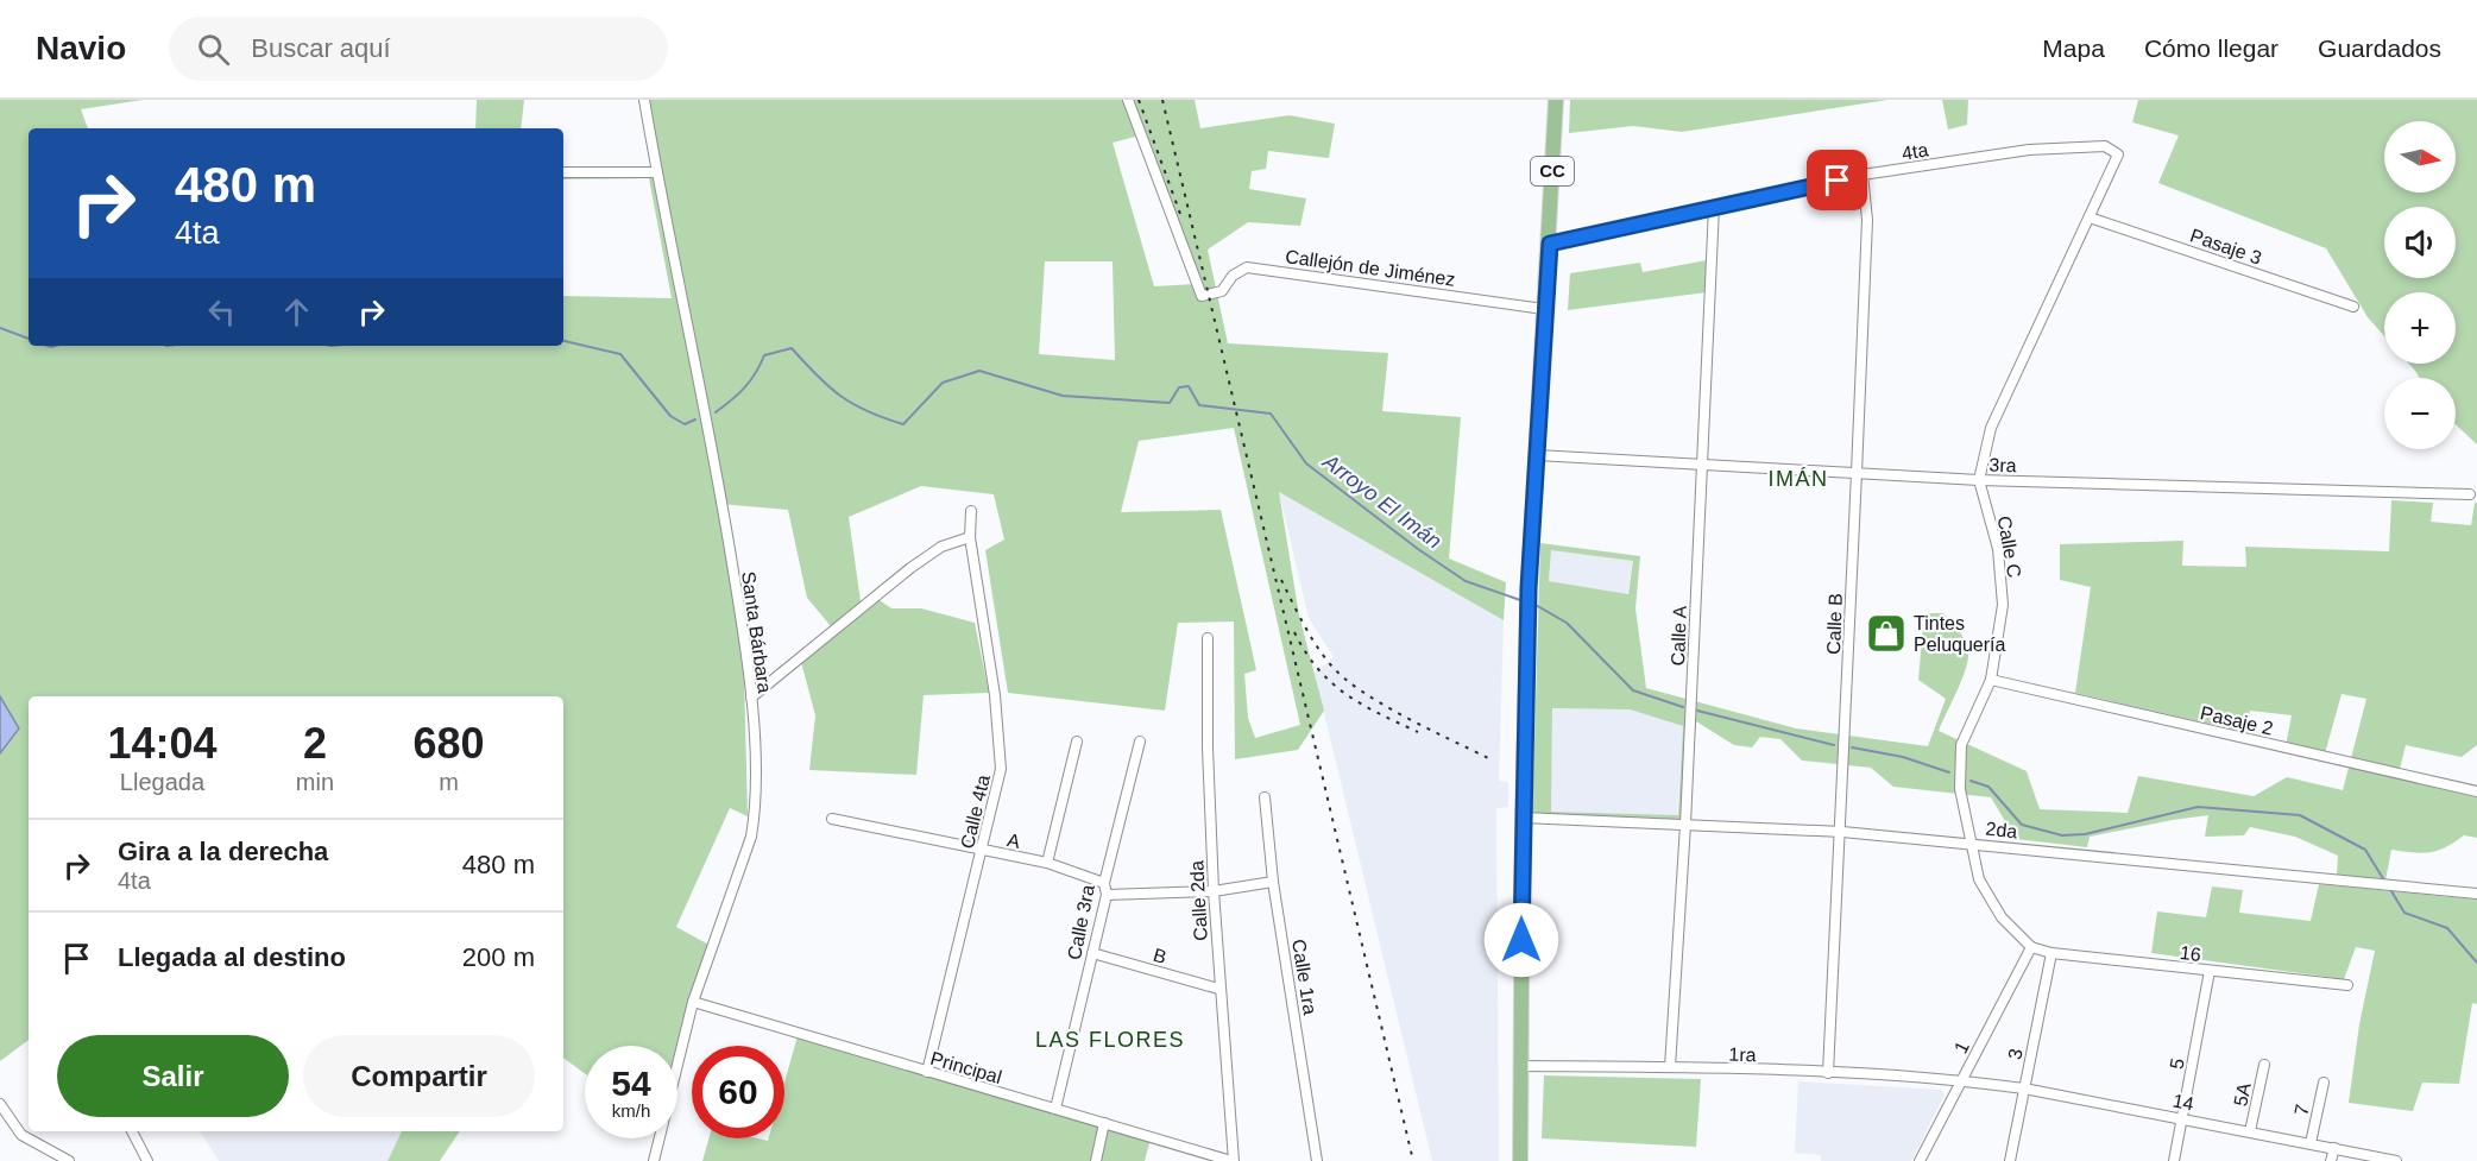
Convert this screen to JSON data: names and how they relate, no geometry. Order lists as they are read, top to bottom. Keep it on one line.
{"streets":{"main road":["CC"],"street":["4ta","Pasaje 3","Callejón de Jiménez","3ra","Calle C","Calle B","Santa Bárbara","Calle A","Pasaje 2","Calle 4ta","2da","A","Calle 2da","Calle 3ra","16","B","Calle 1ra","1","1ra","3","5","Principal","5A","14","7"]},"crossings":[["4ta","CC"],["4ta","Calle C"],["4ta","Calle B"],["4ta","Calle A"],["CC","Callejón de Jiménez"],["CC","3ra"],["CC","2da"],["CC","1ra"],["Pasaje 3","Calle C"],["3ra","Calle C"],["3ra","Calle B"],["3ra","Calle A"],["Calle C","Pasaje 2"],["Calle C","2da"],["Calle C","16"],["Calle C","1"],["Calle B","2da"],["Calle B","1ra"],["Santa Bárbara","Principal"],["Calle A","2da"],["Calle A","1ra"],["Calle 4ta","A"],["Calle 4ta","Principal"],["A","Calle 3ra"],["Calle 2da","B"],["Calle 2da","Principal"],["Calle 3ra","B"],["Calle 3ra","Principal"],["16","1"],["16","3"],["16","5"],["1","1ra"],["1","14"],["1ra","14"],["3","14"],["5","14"],["5A","14"],["14","7"]],"districts":["IMÁN","LAS FLORES"],"water":["Arroyo El Imán"],"places":{"shop":["Tintes Peluquería"]},"north":"right","page":{"header":"Navio","search":"Buscar aquí","nav":["Mapa","Cómo llegar","Guardados"],"map_buttons":["+","−"],"turn":["480 m","4ta"],"eta":["14:04","Llegada","2","min","680","m"],"list":[{"name":"Gira a la derecha","note":"4ta","value":"480 m"},{"name":"Llegada al destino","value":"200 m"}],"buttons":["Salir","Compartir"],"speed":"54 km/h","limit":"60"}}
